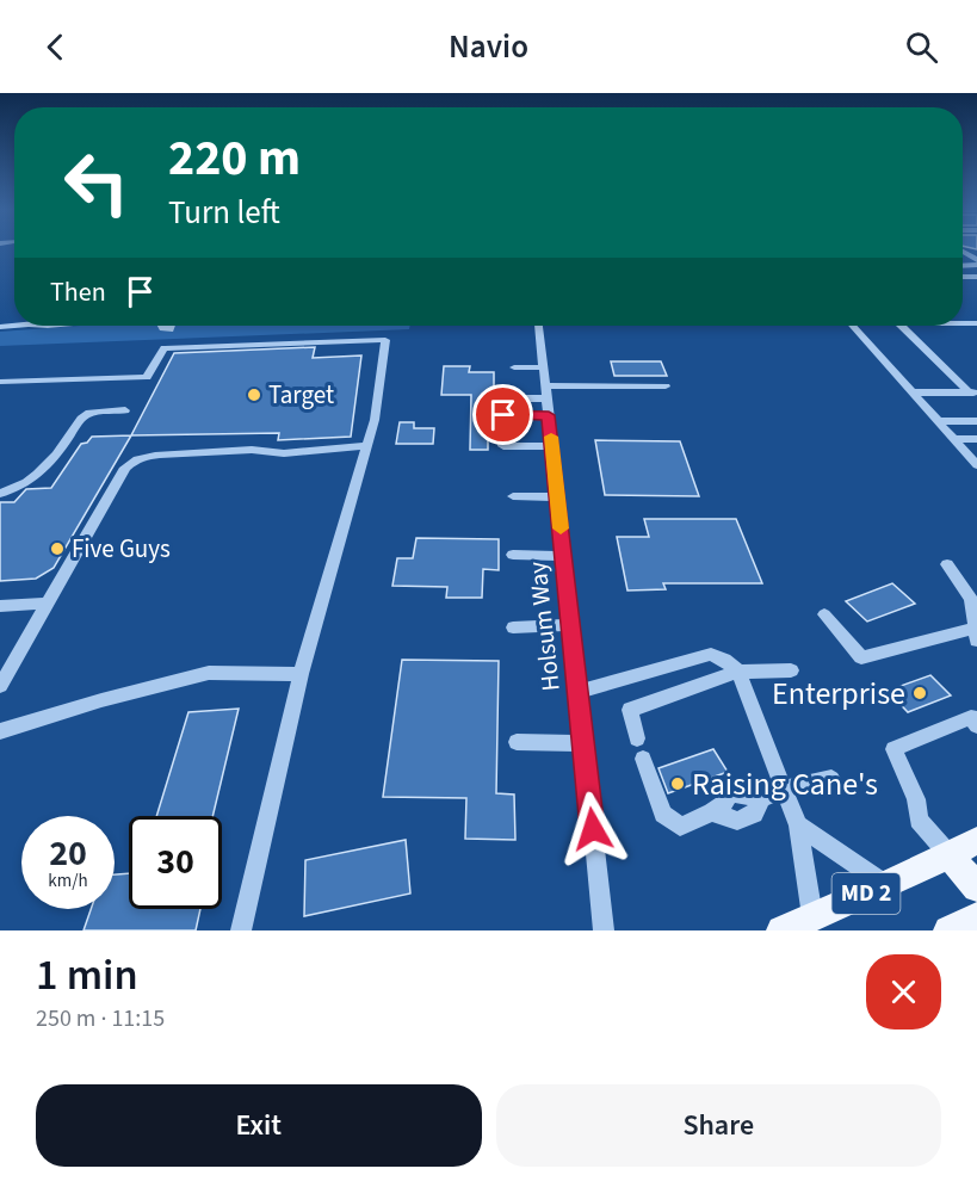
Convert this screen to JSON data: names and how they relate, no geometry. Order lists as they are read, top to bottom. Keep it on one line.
{"streets":{"main road":["MD 2"],"street":["Holsum Way"]},"places":["Target","Five Guys","Enterprise","Raising Cane's"],"page":{"header":"Navio","turn":["220 m","Turn left"],"then":"Then","speed":"20 km/h","limit":"30","heading":["1 min","250 m · 11:15"],"buttons":["Exit","Share"]}}
